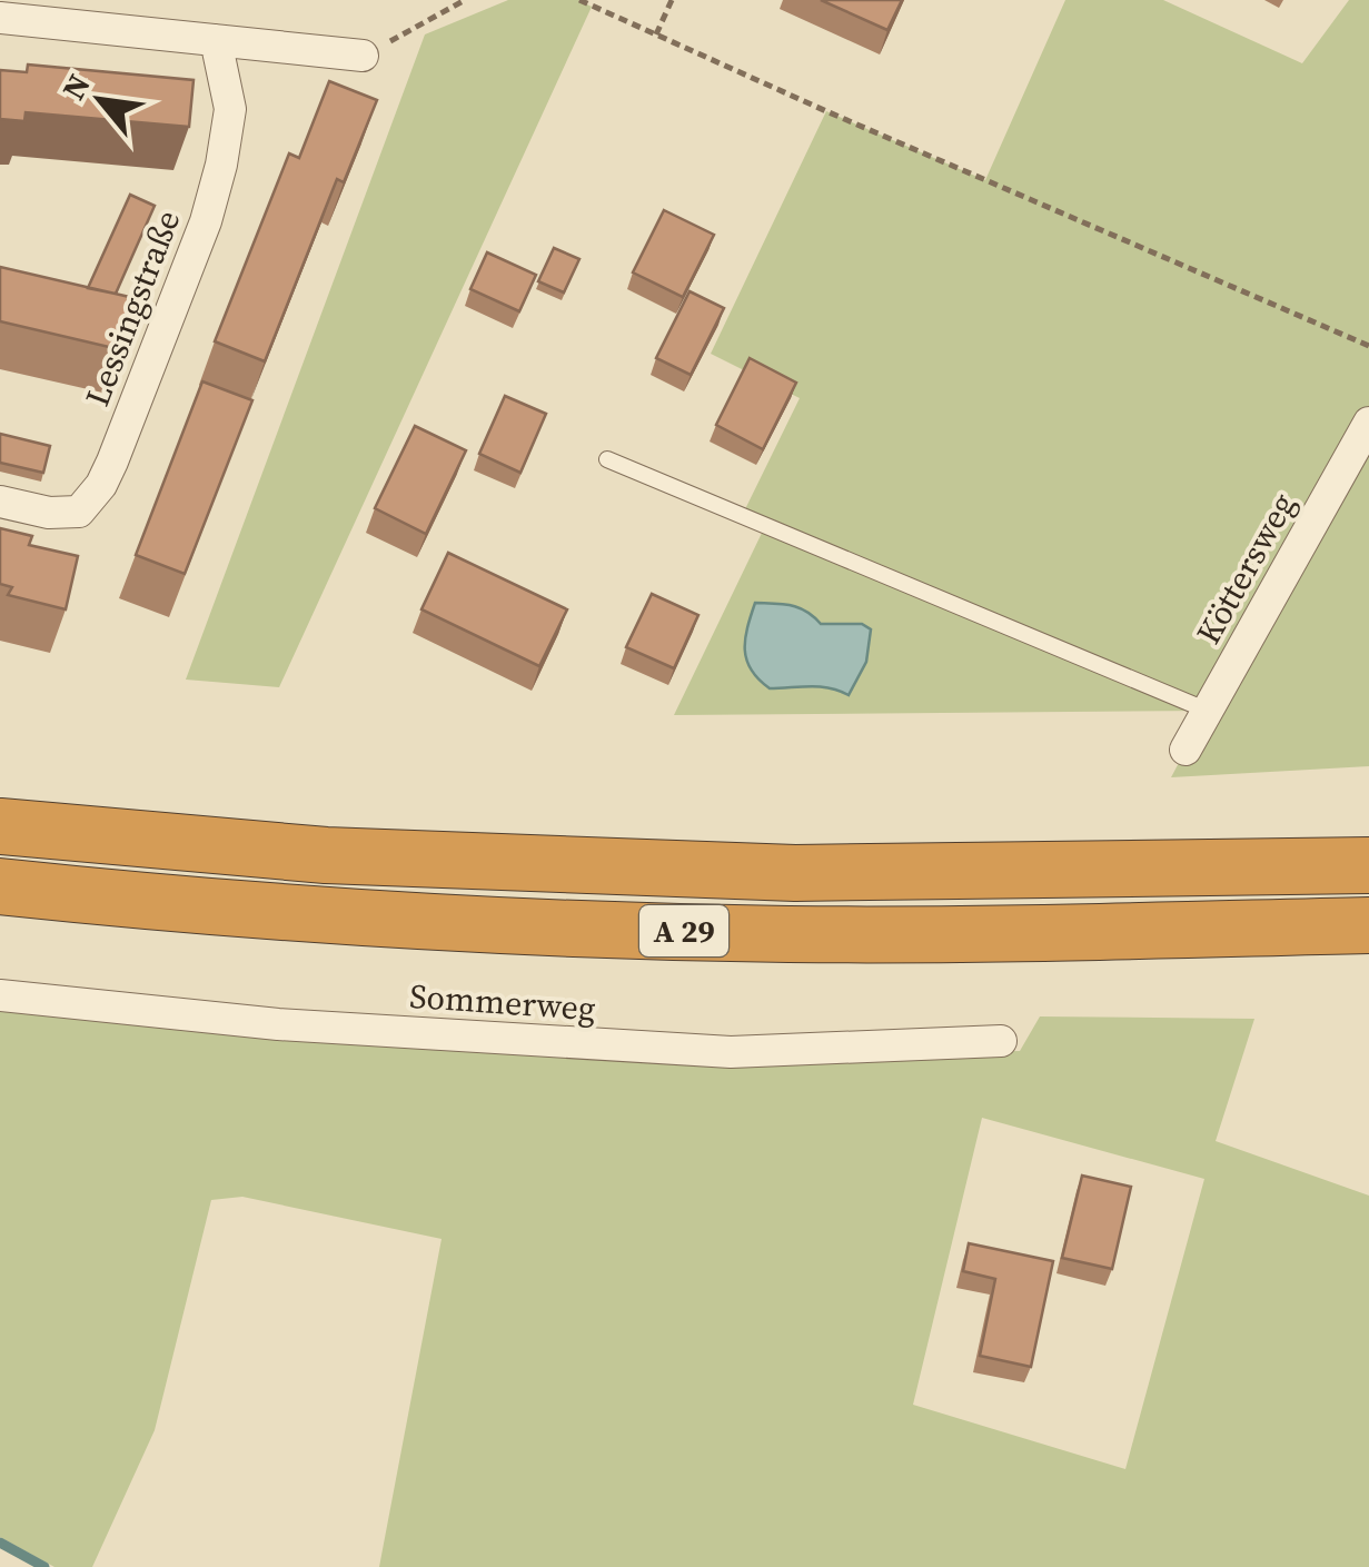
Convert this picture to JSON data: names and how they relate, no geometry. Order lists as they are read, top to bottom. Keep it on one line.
{"streets":{"highway":["A 29"],"street":["Lessingstraße","Köttersweg","Sommerweg"]},"north":"top left"}
